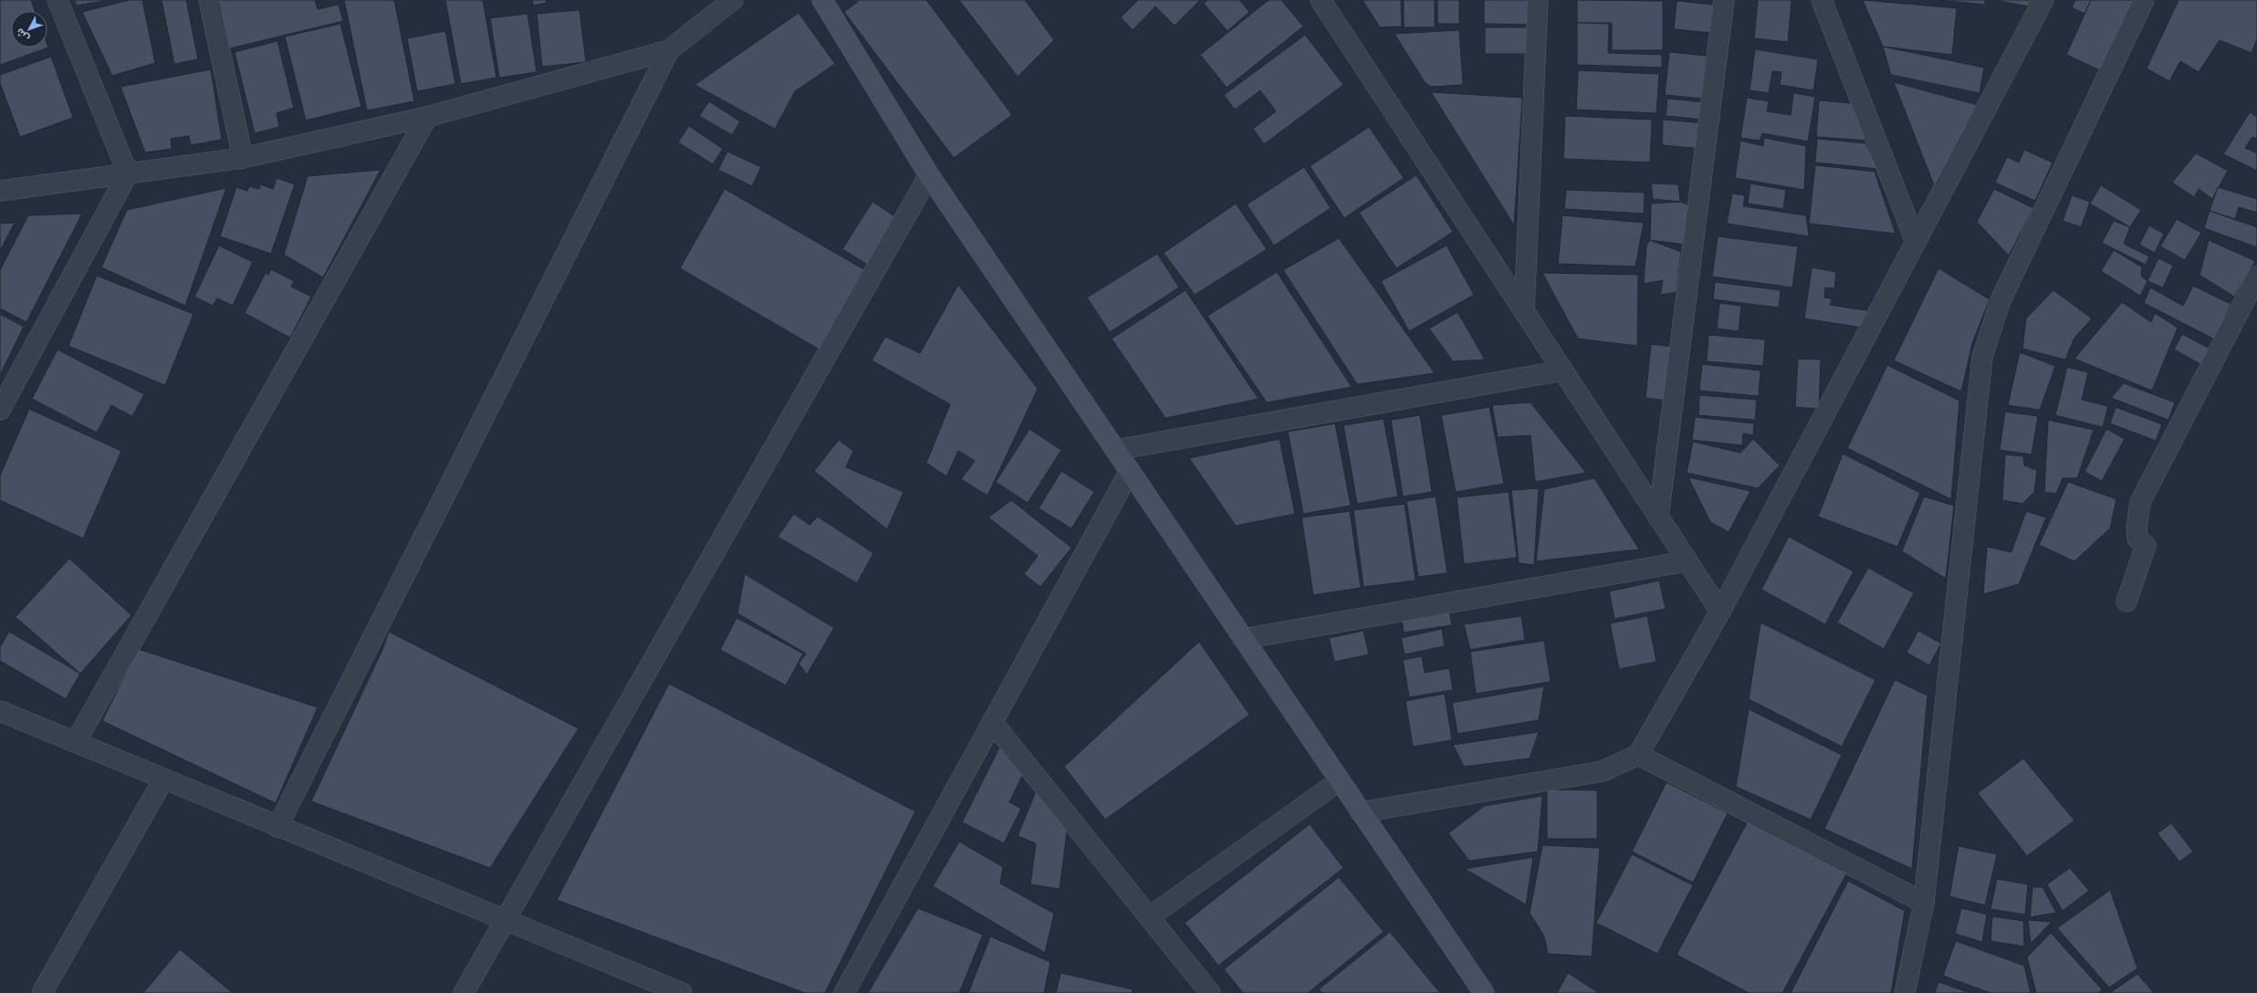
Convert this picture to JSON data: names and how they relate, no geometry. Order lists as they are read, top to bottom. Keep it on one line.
{"north":"bottom left"}
